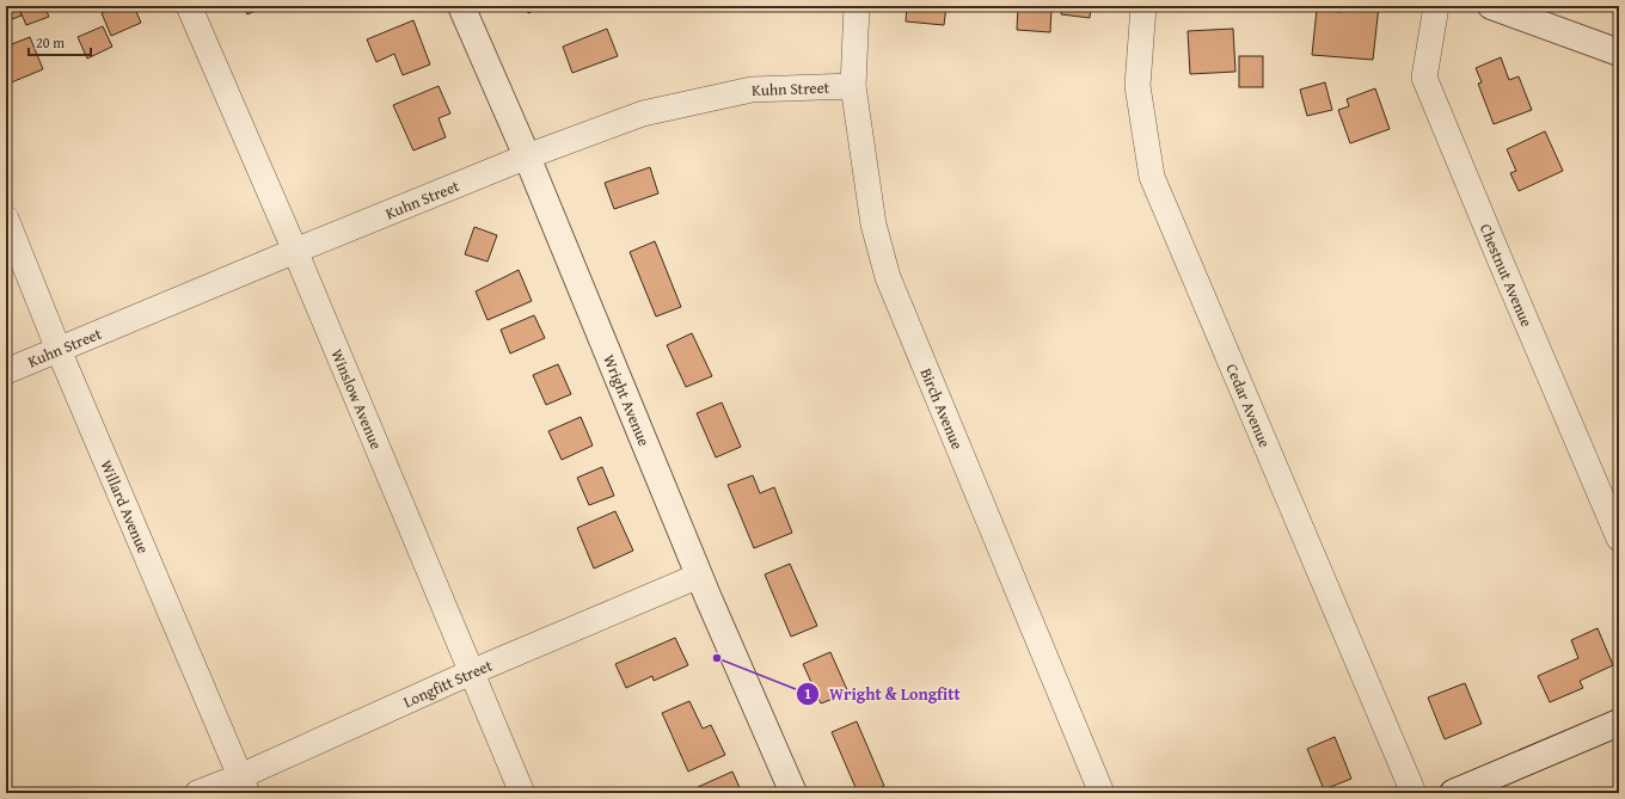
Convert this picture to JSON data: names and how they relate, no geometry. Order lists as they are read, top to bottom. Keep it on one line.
{"streets":{"street":["Kuhn Street","Chestnut Avenue","Winslow Avenue","Wright Avenue","Cedar Avenue","Birch Avenue","Willard Avenue","Longfitt Street"]},"crossings":[["Kuhn Street","Winslow Avenue"],["Kuhn Street","Wright Avenue"],["Kuhn Street","Birch Avenue"],["Kuhn Street","Willard Avenue"],["Winslow Avenue","Longfitt Street"],["Wright Avenue","Longfitt Street"],["Willard Avenue","Longfitt Street"]],"places":["Wright & Longfitt"],"scale_bar":"20 m"}
